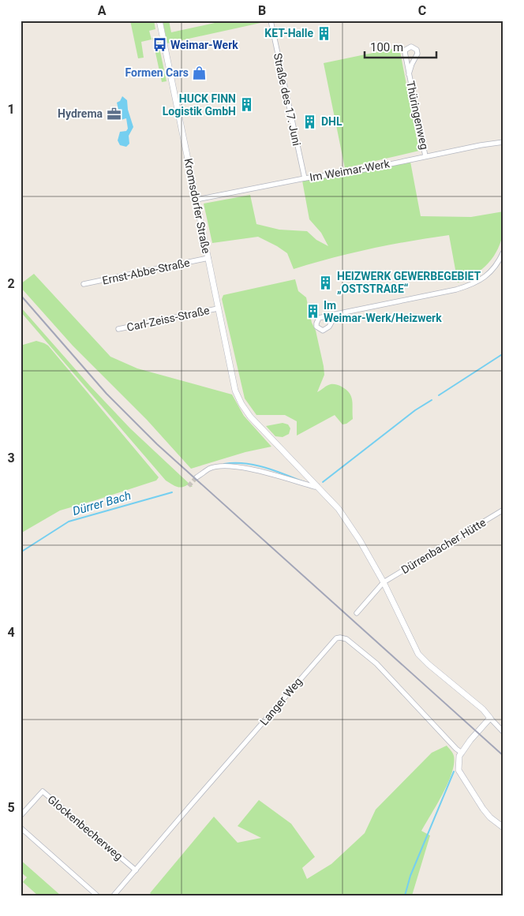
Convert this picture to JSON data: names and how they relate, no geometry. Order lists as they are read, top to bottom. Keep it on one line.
{"streets":{"street":["Straße des 17. Juni","Thüringenweg","Im Weimar-Werk","Kromsdorfer Straße","Ernst-Abbe-Straße","Carl-Zeiss-Straße","Dürrenbacher Hütte","Langer Weg","Glockenbecherweg"]},"crossings":[["Straße des 17. Juni","Im Weimar-Werk"],["Thüringenweg","Im Weimar-Werk"],["Im Weimar-Werk","Kromsdorfer Straße"],["Kromsdorfer Straße","Ernst-Abbe-Straße"],["Kromsdorfer Straße","Carl-Zeiss-Straße"],["Langer Weg","Glockenbecherweg"]],"water":["Dürrer Bach"],"places":{"building":["KET-Halle","HUCK FINN Logistik GmbH","DHL","HEIZWERK GEWERBEGEBIET „OSTSTRAßE“","Im Weimar-Werk/Heizwerk"],"bus stop":["Weimar-Werk"],"shop":["Formen Cars"],"office":["Hydrema"]},"scale_bar":"100 m","grid":{"columns":["A","B","C"],"rows":["1","2","3","4","5"]}}
